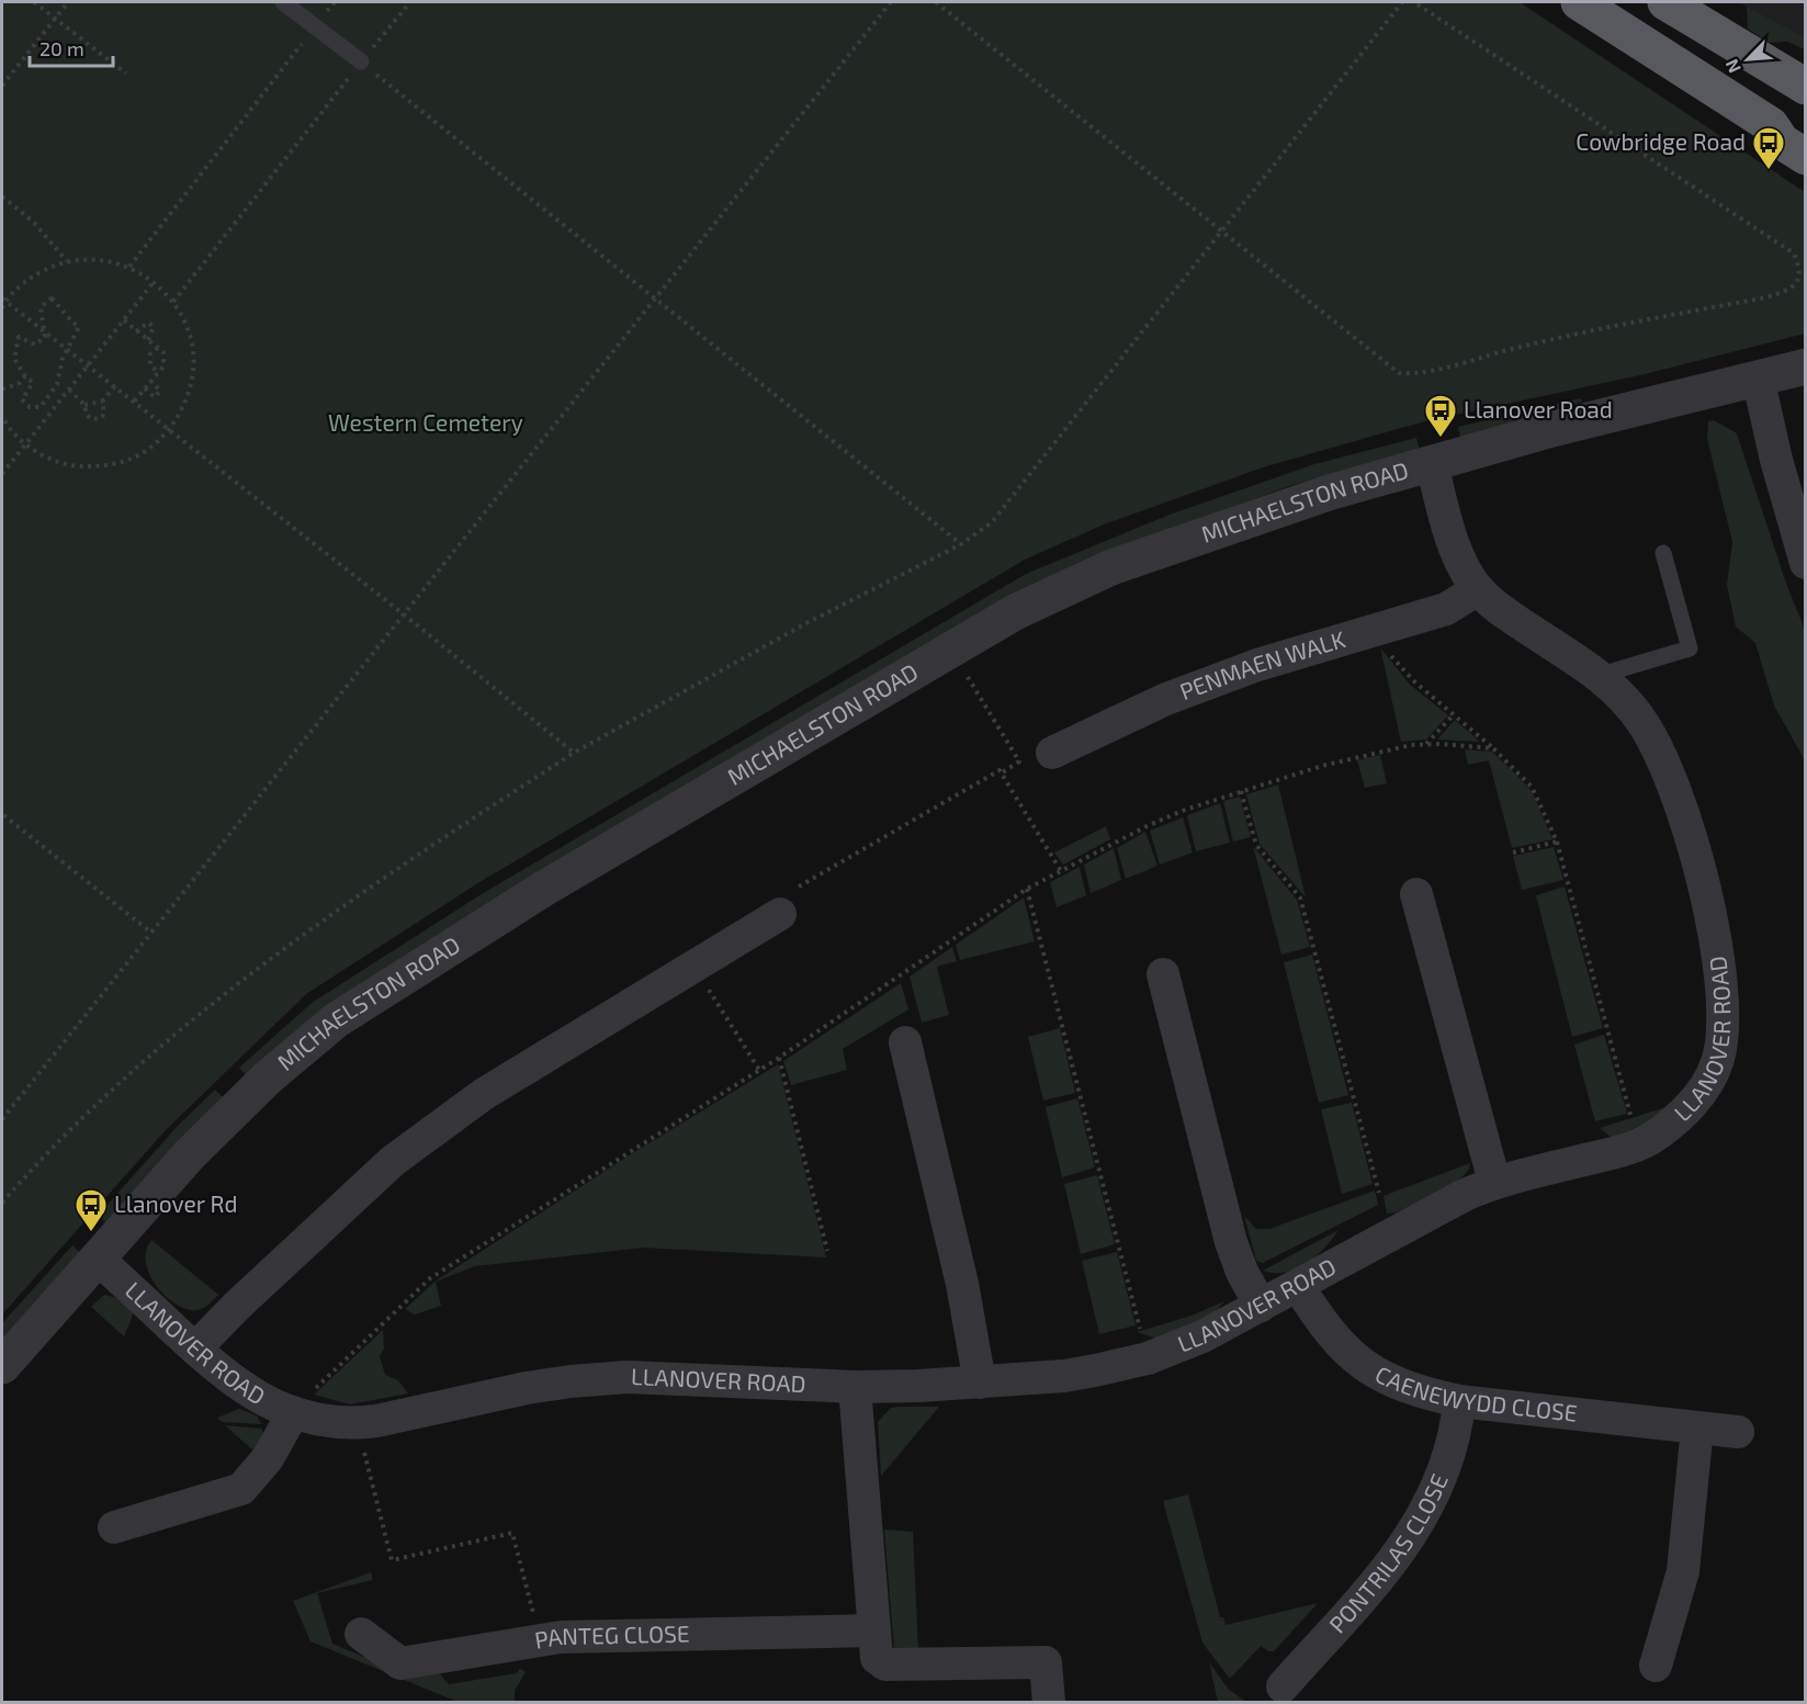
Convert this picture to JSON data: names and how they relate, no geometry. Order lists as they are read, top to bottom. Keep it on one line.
{"streets":{"street":["MICHAELSTON ROAD","PENMAEN WALK","LLANOVER ROAD","CAENEWYDD CLOSE","PONTRILAS CLOSE","PANTEG CLOSE"]},"crossings":[["MICHAELSTON ROAD","LLANOVER ROAD"],["PENMAEN WALK","LLANOVER ROAD"],["LLANOVER ROAD","CAENEWYDD CLOSE"],["CAENEWYDD CLOSE","PONTRILAS CLOSE"]],"parks":["Western Cemetery"],"places":{"bus stop":["Cowbridge Road","Llanover Road","Llanover Rd"]},"scale_bar":"20 m","north":"bottom left"}
